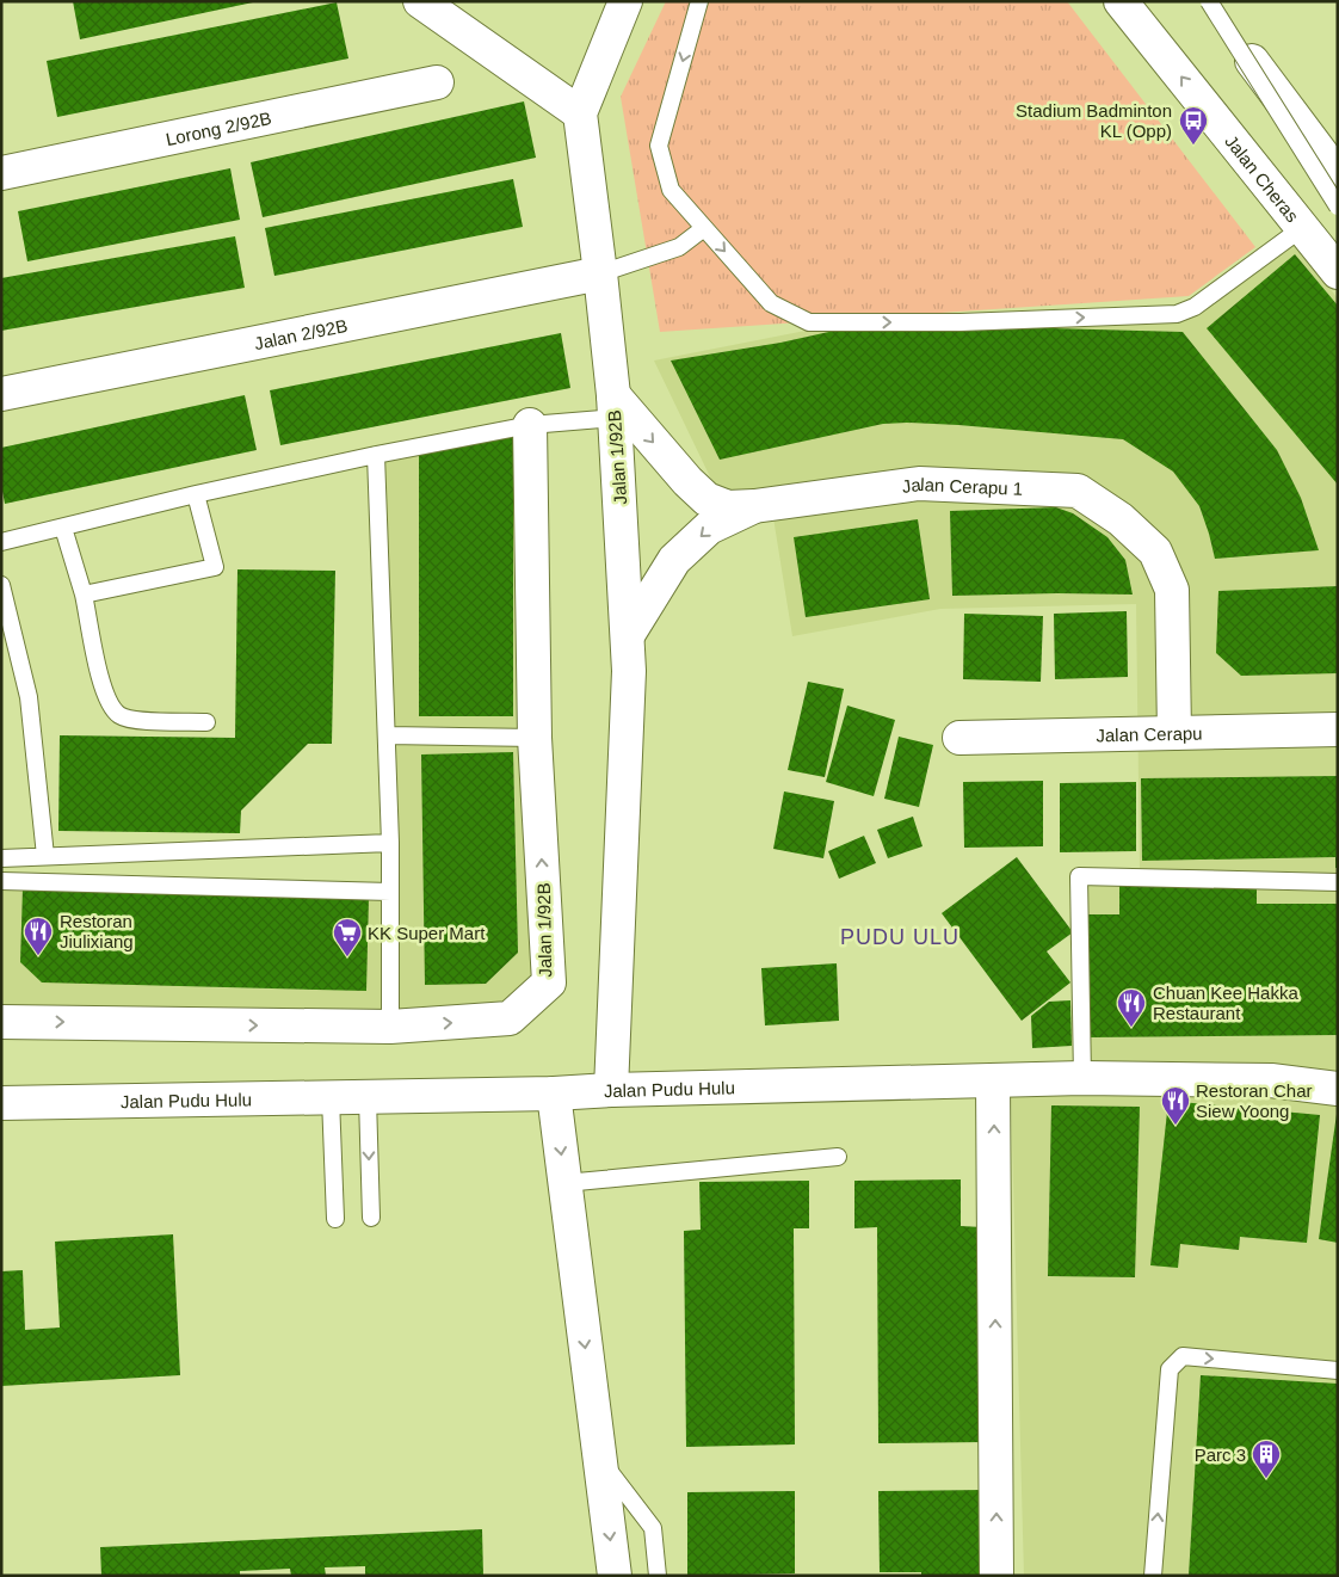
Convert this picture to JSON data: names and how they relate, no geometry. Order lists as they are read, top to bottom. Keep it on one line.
{"streets":{"street":["Lorong 2/92B","Jalan Cheras","Jalan 2/92B","Jalan 1/92B","Jalan Cerapu 1","Jalan Cerapu","Jalan Pudu Hulu"]},"crossings":[["Jalan 2/92B","Jalan 1/92B"],["Jalan 1/92B","Jalan Cerapu 1"],["Jalan 1/92B","Jalan Pudu Hulu"],["Jalan Cerapu 1","Jalan Cerapu"]],"districts":["PUDU ULU"],"places":{"bus stop":["Stadium Badminton KL (Opp)"],"restaurant":["Restoran Jiulixiang","Chuan Kee Hakka Restaurant","Restoran Char Siew Yoong"],"supermarket":["KK Super Mart"],"building":["Parc 3"]}}
